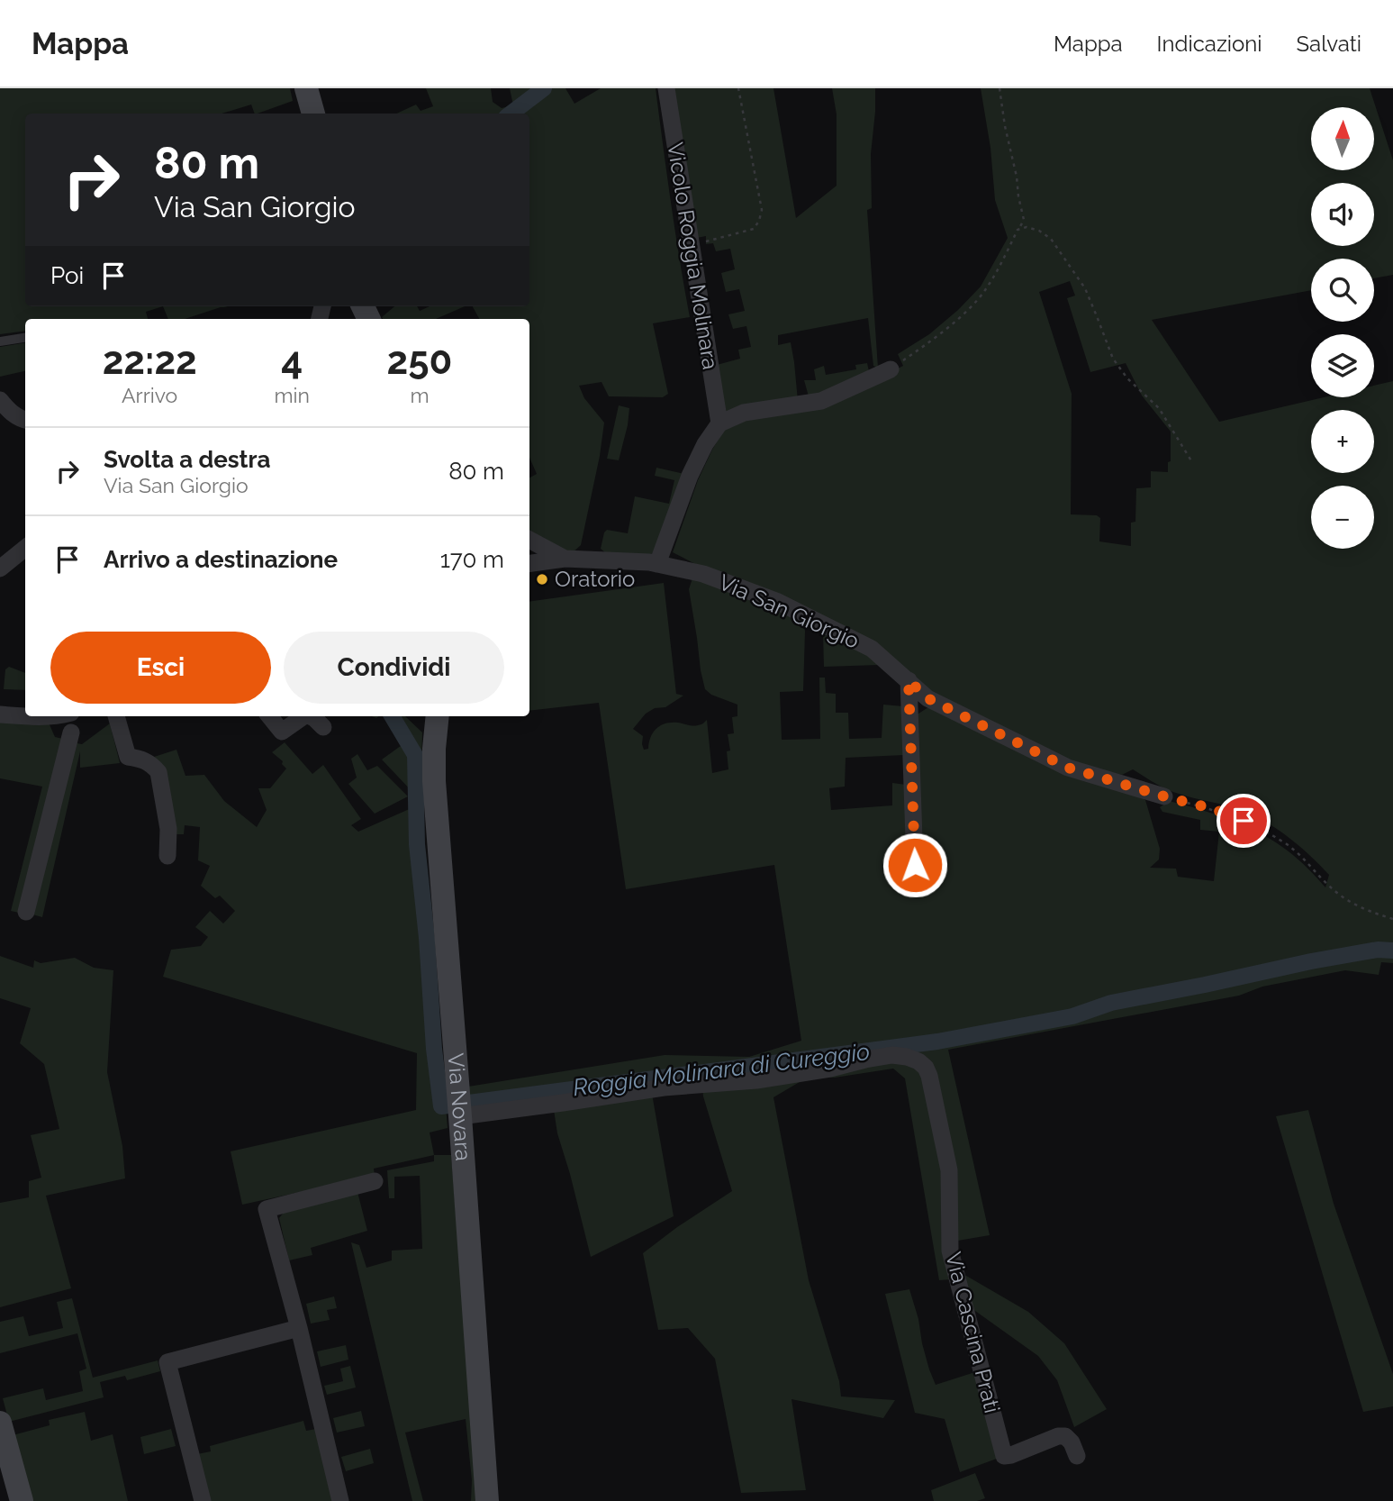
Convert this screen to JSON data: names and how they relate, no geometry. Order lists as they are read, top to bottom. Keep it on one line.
{"streets":{"main road":["Via Novara"],"street":["Vicolo Roggia Molinara","Via San Giorgio","Via Cascina Prati"]},"crossings":[["Via Novara","Via Cascina Prati"]],"water":["Roggia Molinara di Cureggio"],"places":["Oratorio"],"north":"top","page":{"header":"Mappa","nav":["Mappa","Indicazioni","Salvati"],"map_buttons":["+","−"],"turn":["80 m","Via San Giorgio"],"then":"Poi","eta":["22:22","Arrivo","4","min","250","m"],"list":[{"name":"Svolta a destra","note":"Via San Giorgio","value":"80 m"},{"name":"Arrivo a destinazione","value":"170 m"}],"buttons":["Esci","Condividi"]}}
